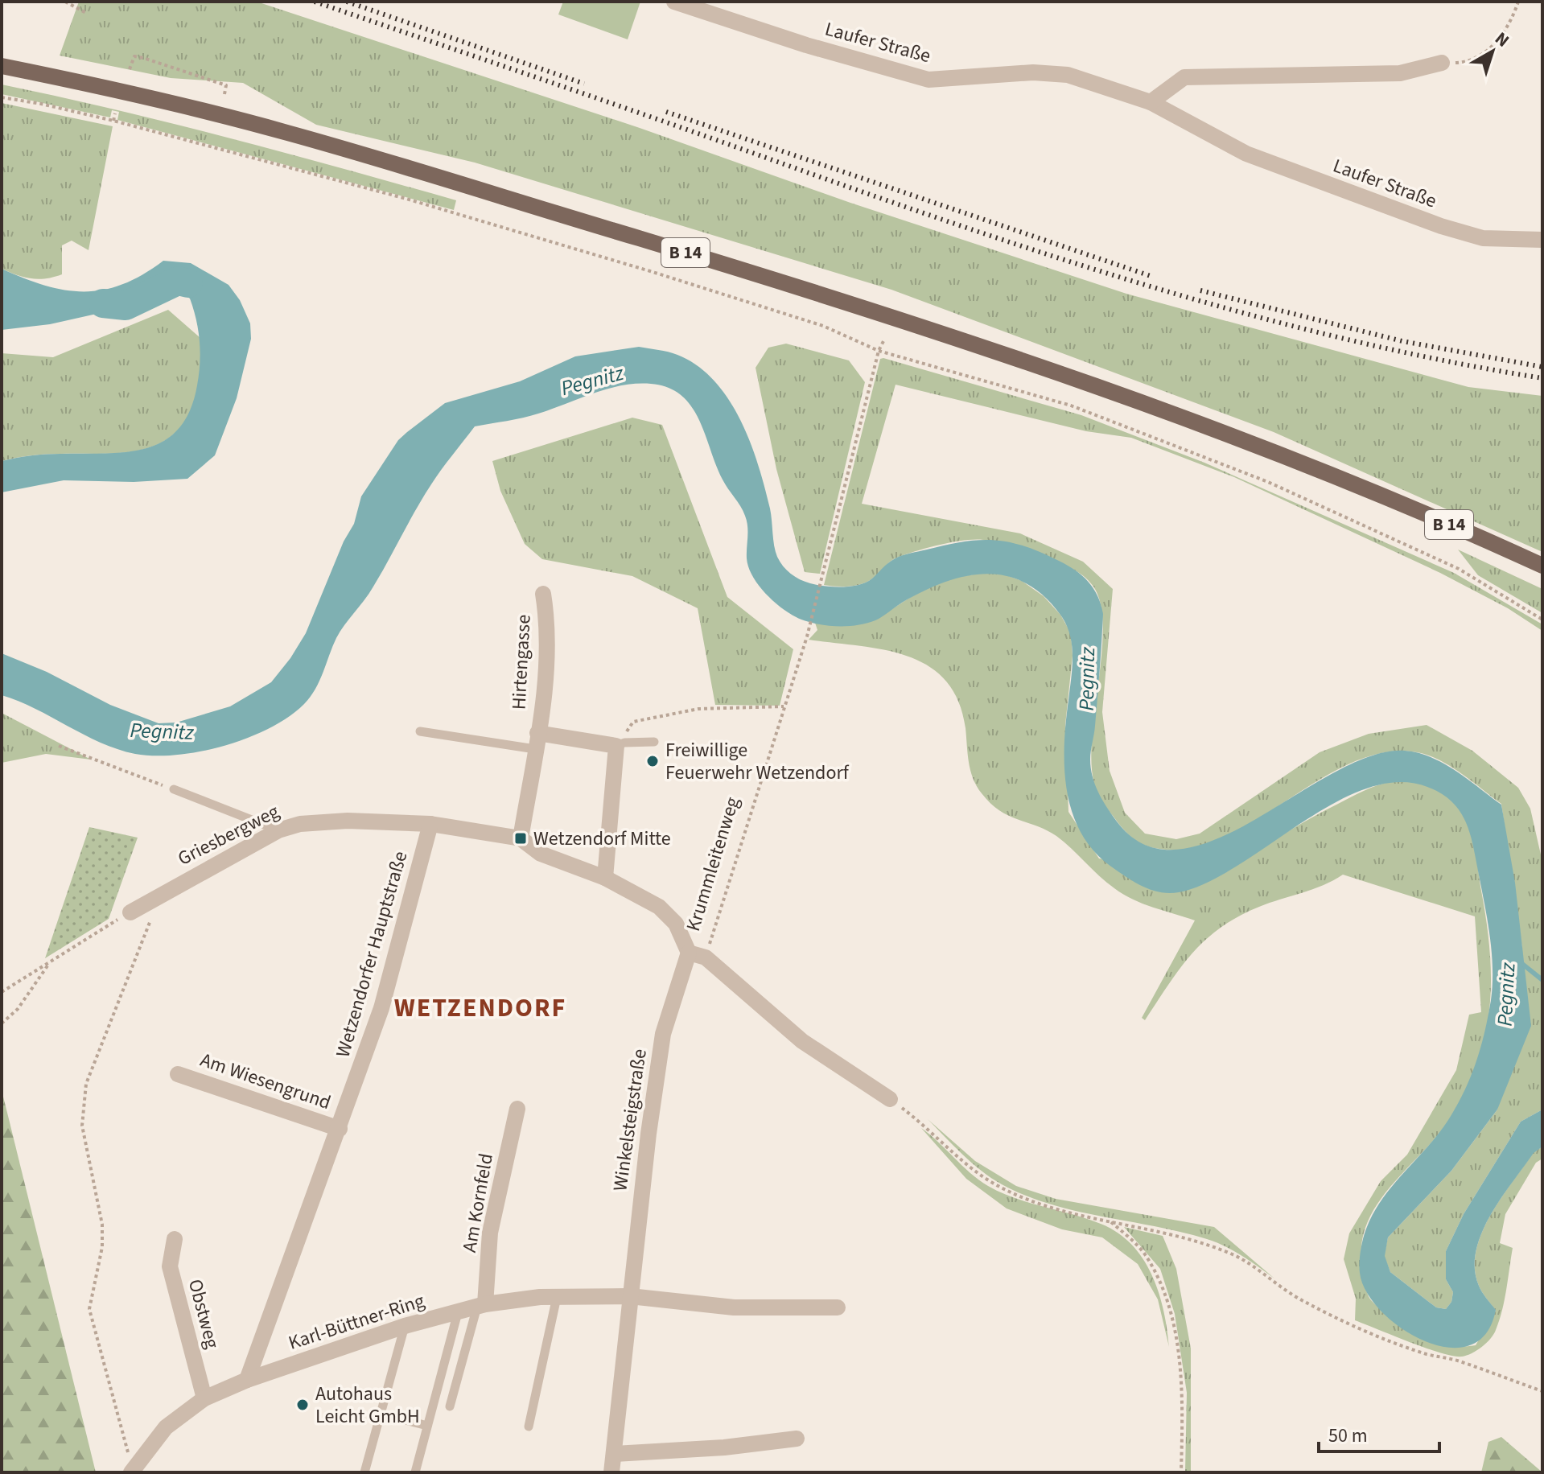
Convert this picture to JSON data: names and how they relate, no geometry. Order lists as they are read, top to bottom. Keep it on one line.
{"streets":{"main road":["B 14"],"street":["Laufer Straße","Hirtengasse","Griesbergweg","Krummleitenweg","Wetzendorfer Hauptstraße","Am Wiesengrund","Winkelsteigstraße","Am Kornfeld","Obstweg","Karl-Büttner-Ring"]},"crossings":[["Griesbergweg","Wetzendorfer Hauptstraße"],["Krummleitenweg","Winkelsteigstraße"],["Wetzendorfer Hauptstraße","Am Wiesengrund"],["Wetzendorfer Hauptstraße","Karl-Büttner-Ring"],["Winkelsteigstraße","Karl-Büttner-Ring"],["Am Kornfeld","Karl-Büttner-Ring"],["Obstweg","Karl-Büttner-Ring"]],"districts":["WETZENDORF"],"water":["Pegnitz"],"places":{"other":["Freiwillige Feuerwehr Wetzendorf","Autohaus Leicht GmbH"],"transit":["Wetzendorf Mitte"]},"scale_bar":"50 m","north":"top right"}
